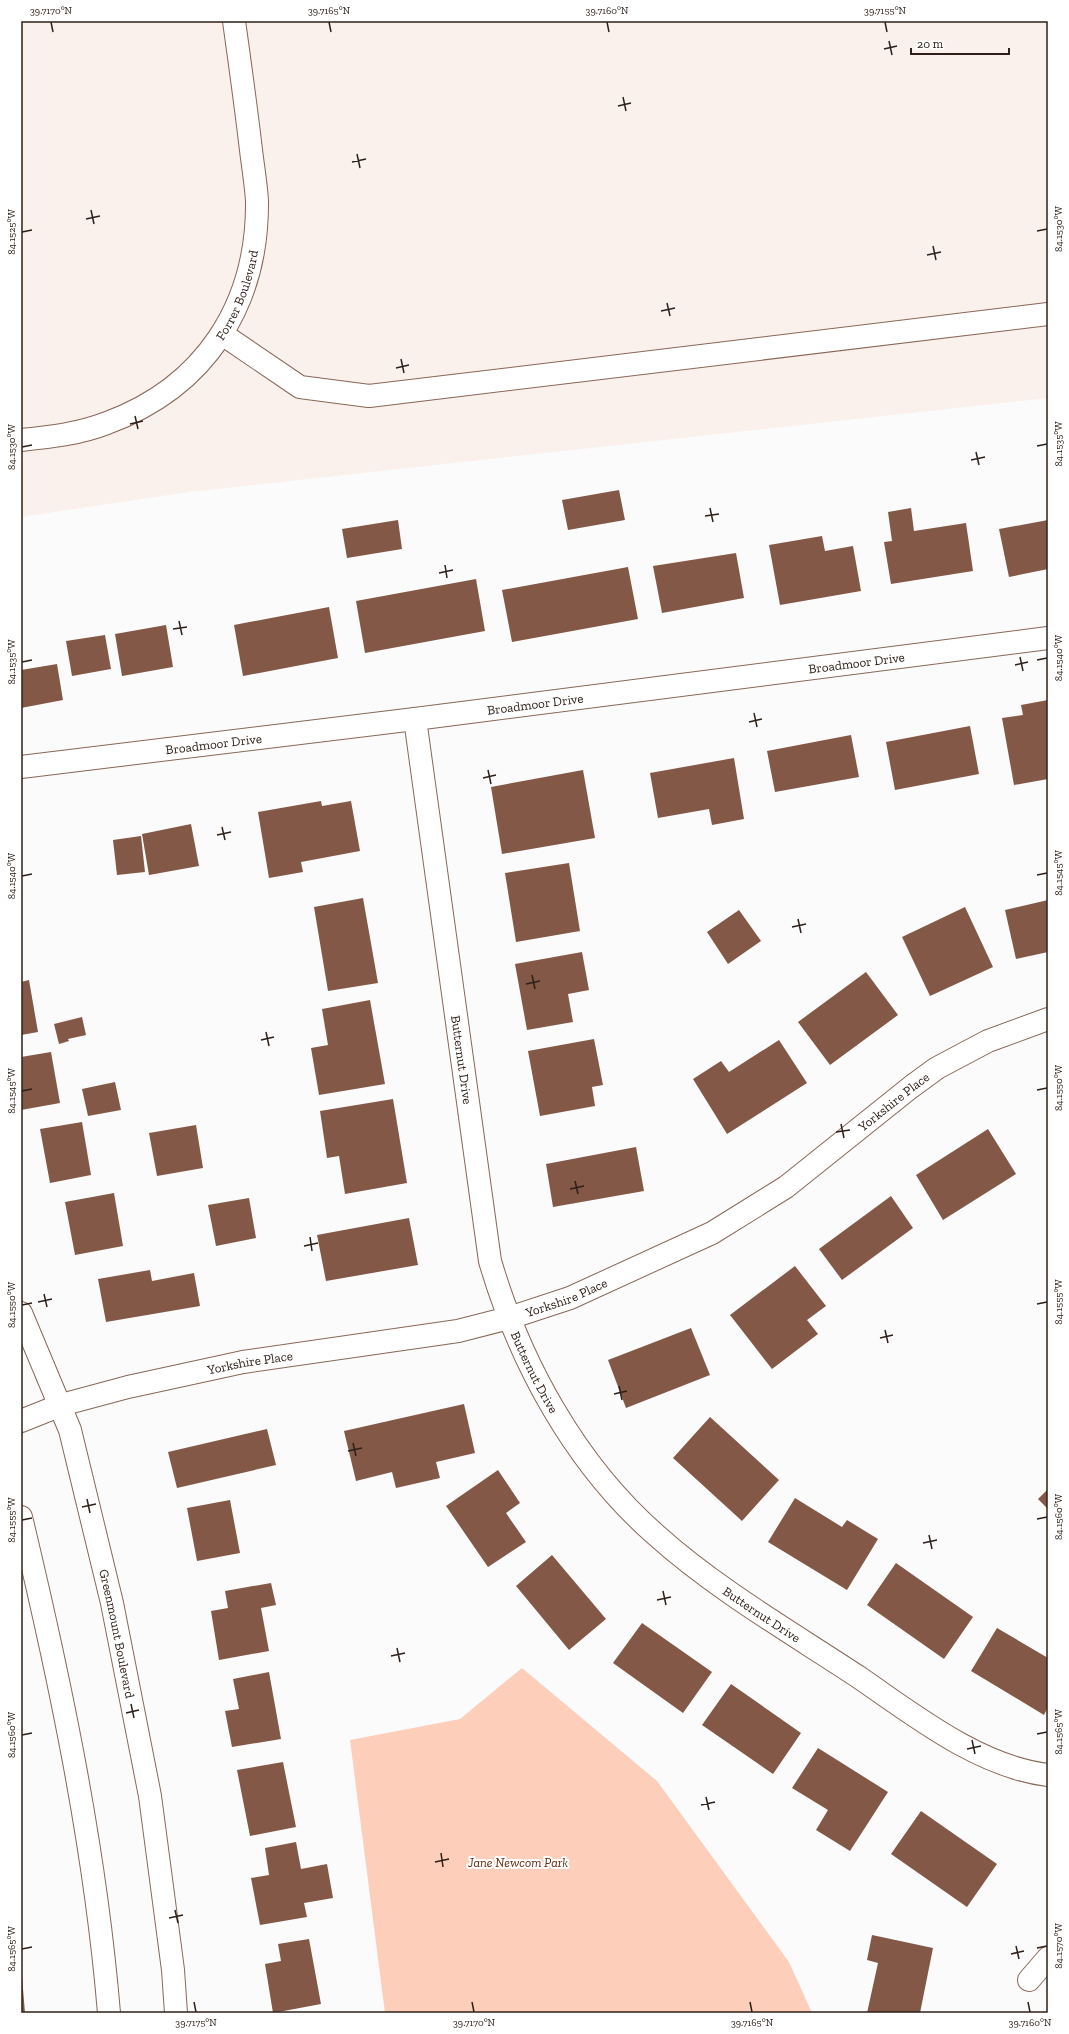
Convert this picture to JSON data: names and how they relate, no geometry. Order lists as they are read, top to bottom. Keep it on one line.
{"streets":{"street":["Forrer Boulevard","Broadmoor Drive","Butternut Drive","Yorkshire Place","Greenmount Boulevard"]},"crossings":[["Broadmoor Drive","Butternut Drive"],["Butternut Drive","Yorkshire Place"],["Yorkshire Place","Greenmount Boulevard"]],"parks":["Jane Newcom Park"],"scale_bar":"20 m","coordinates":["39.7170°N","39.7165°N","39.7160°N","39.7155°N","84.1530°W","84.1525°W","84.1535°W","84.1540°W","84.1545°W","84.1550°W","84.1555°W","84.1560°W","84.1565°W","84.1570°W","39.7175°N"]}
